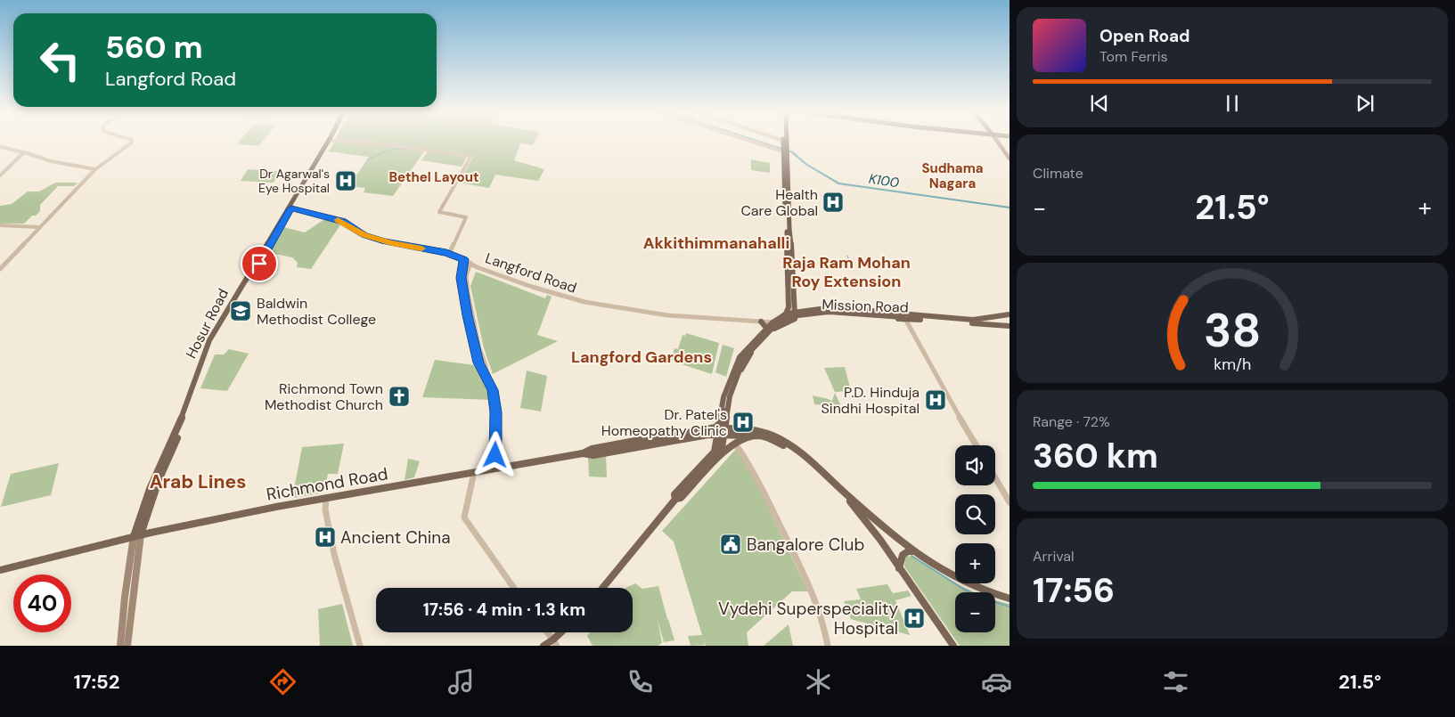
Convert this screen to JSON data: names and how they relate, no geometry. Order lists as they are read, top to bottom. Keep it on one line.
{"streets":{"main road":["Mission Road","Hosur Road","Richmond Road"],"street":["Langford Road"]},"crossings":[["Langford Road","Mission Road"],["Langford Road","Hosur Road"],["Mission Road","Richmond Road"],["Hosur Road","Richmond Road"]],"districts":["Sudhama Nagara","Bethel Layout","Akkithimmanahalli","Raja Ram Mohan Roy Extension","Langford Gardens","Arab Lines"],"water":["K100"],"places":{"hospital":["Dr Agarwal's Eye Hospital","Health Care Global","P.D. Hinduja Sindhi Hospital","Dr. Patel's Homeopathy Clinic","Ancient China","Vydehi Superspeciality Hospital"],"school or university":["Baldwin Methodist College"],"church":["Richmond Town Methodist Church"],"public building":["Bangalore Club"]},"page":{"turn":["560 m","Langford Road"],"song":["Open Road","Tom Ferris"],"tile":["Climate",["Range · 72%","360 km"],["Arrival","17:56"]],"heat":["−","21.5°","+"],"map_buttons":["+","−"],"limit":"40","trip":"17:56 · 4 min · 1.3 km","tabs":["17:52","21.5°"],"gauge":["38","km/h"]}}
